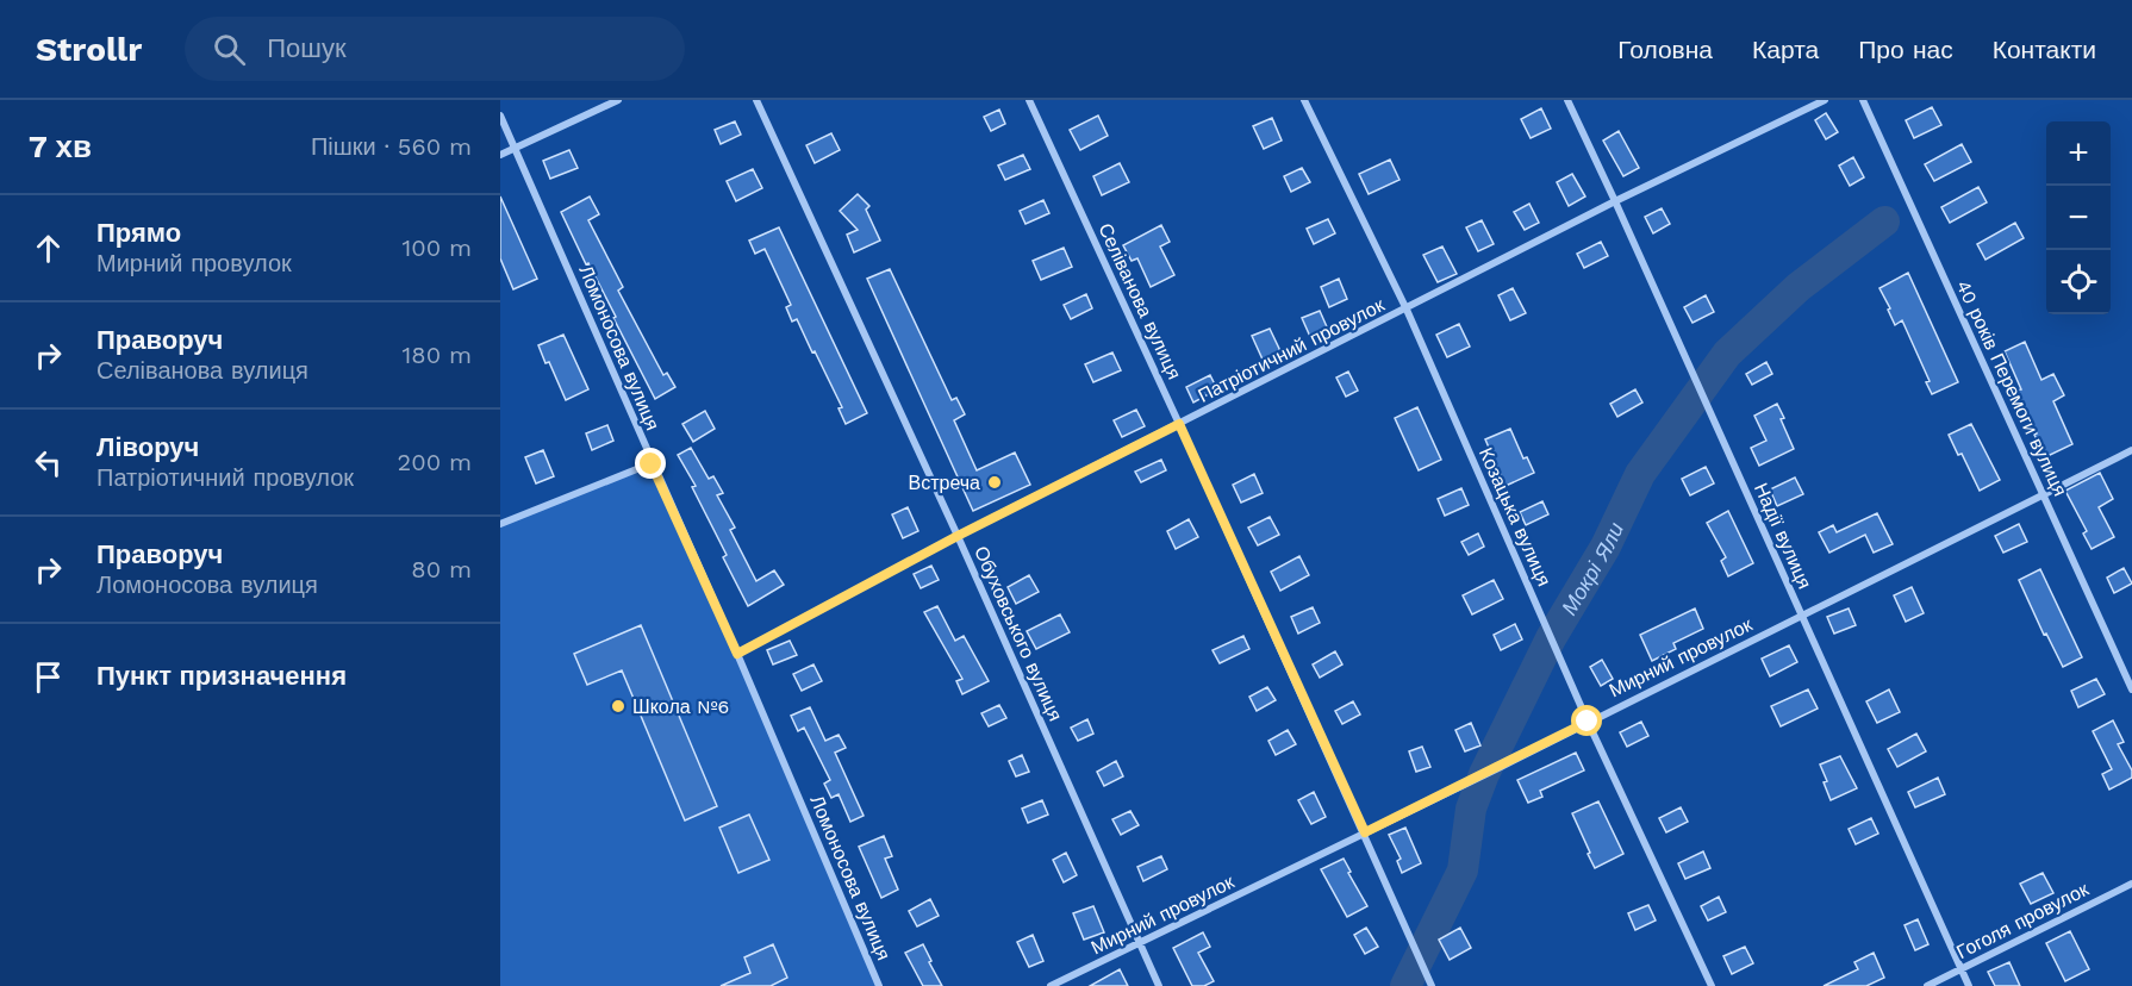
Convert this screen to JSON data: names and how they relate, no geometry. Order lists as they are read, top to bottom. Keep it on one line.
{"streets":{"street":["Селіванова вулиця","Ломоносова вулиця","Патріотичний провулок","40 років Перемоги вулиця","Козацька вулиця","Надії вулиця","Обуховського вулиця","Мирний провулок","Гоголя провулок"]},"crossings":[["Селіванова вулиця","Патріотичний провулок"],["Селіванова вулиця","Мирний провулок"],["Ломоносова вулиця","Патріотичний провулок"],["Патріотичний провулок","Козацька вулиця"],["Патріотичний провулок","Надії вулиця"],["Патріотичний провулок","Обуховського вулиця"],["40 років Перемоги вулиця","Мирний провулок"],["Козацька вулиця","Мирний провулок"],["Надії вулиця","Мирний провулок"],["Надії вулиця","Гоголя провулок"],["Обуховського вулиця","Мирний провулок"]],"water":["Мокрі Яли"],"places":["Встреча","Школа №6"],"page":{"header":"Strollr","search":"Пошук","nav":["Головна","Карта","Про нас","Контакти"],"heading":["7 хв","Пішки · 560 m"],"map_buttons":["+","−"],"list":[["Прямо","Мирний провулок","100 m"],["Праворуч","Селіванова вулиця","180 m"],["Ліворуч","Патріотичний провулок","200 m"],["Праворуч","Ломоносова вулиця","80 m"],"Пункт призначення"]}}
